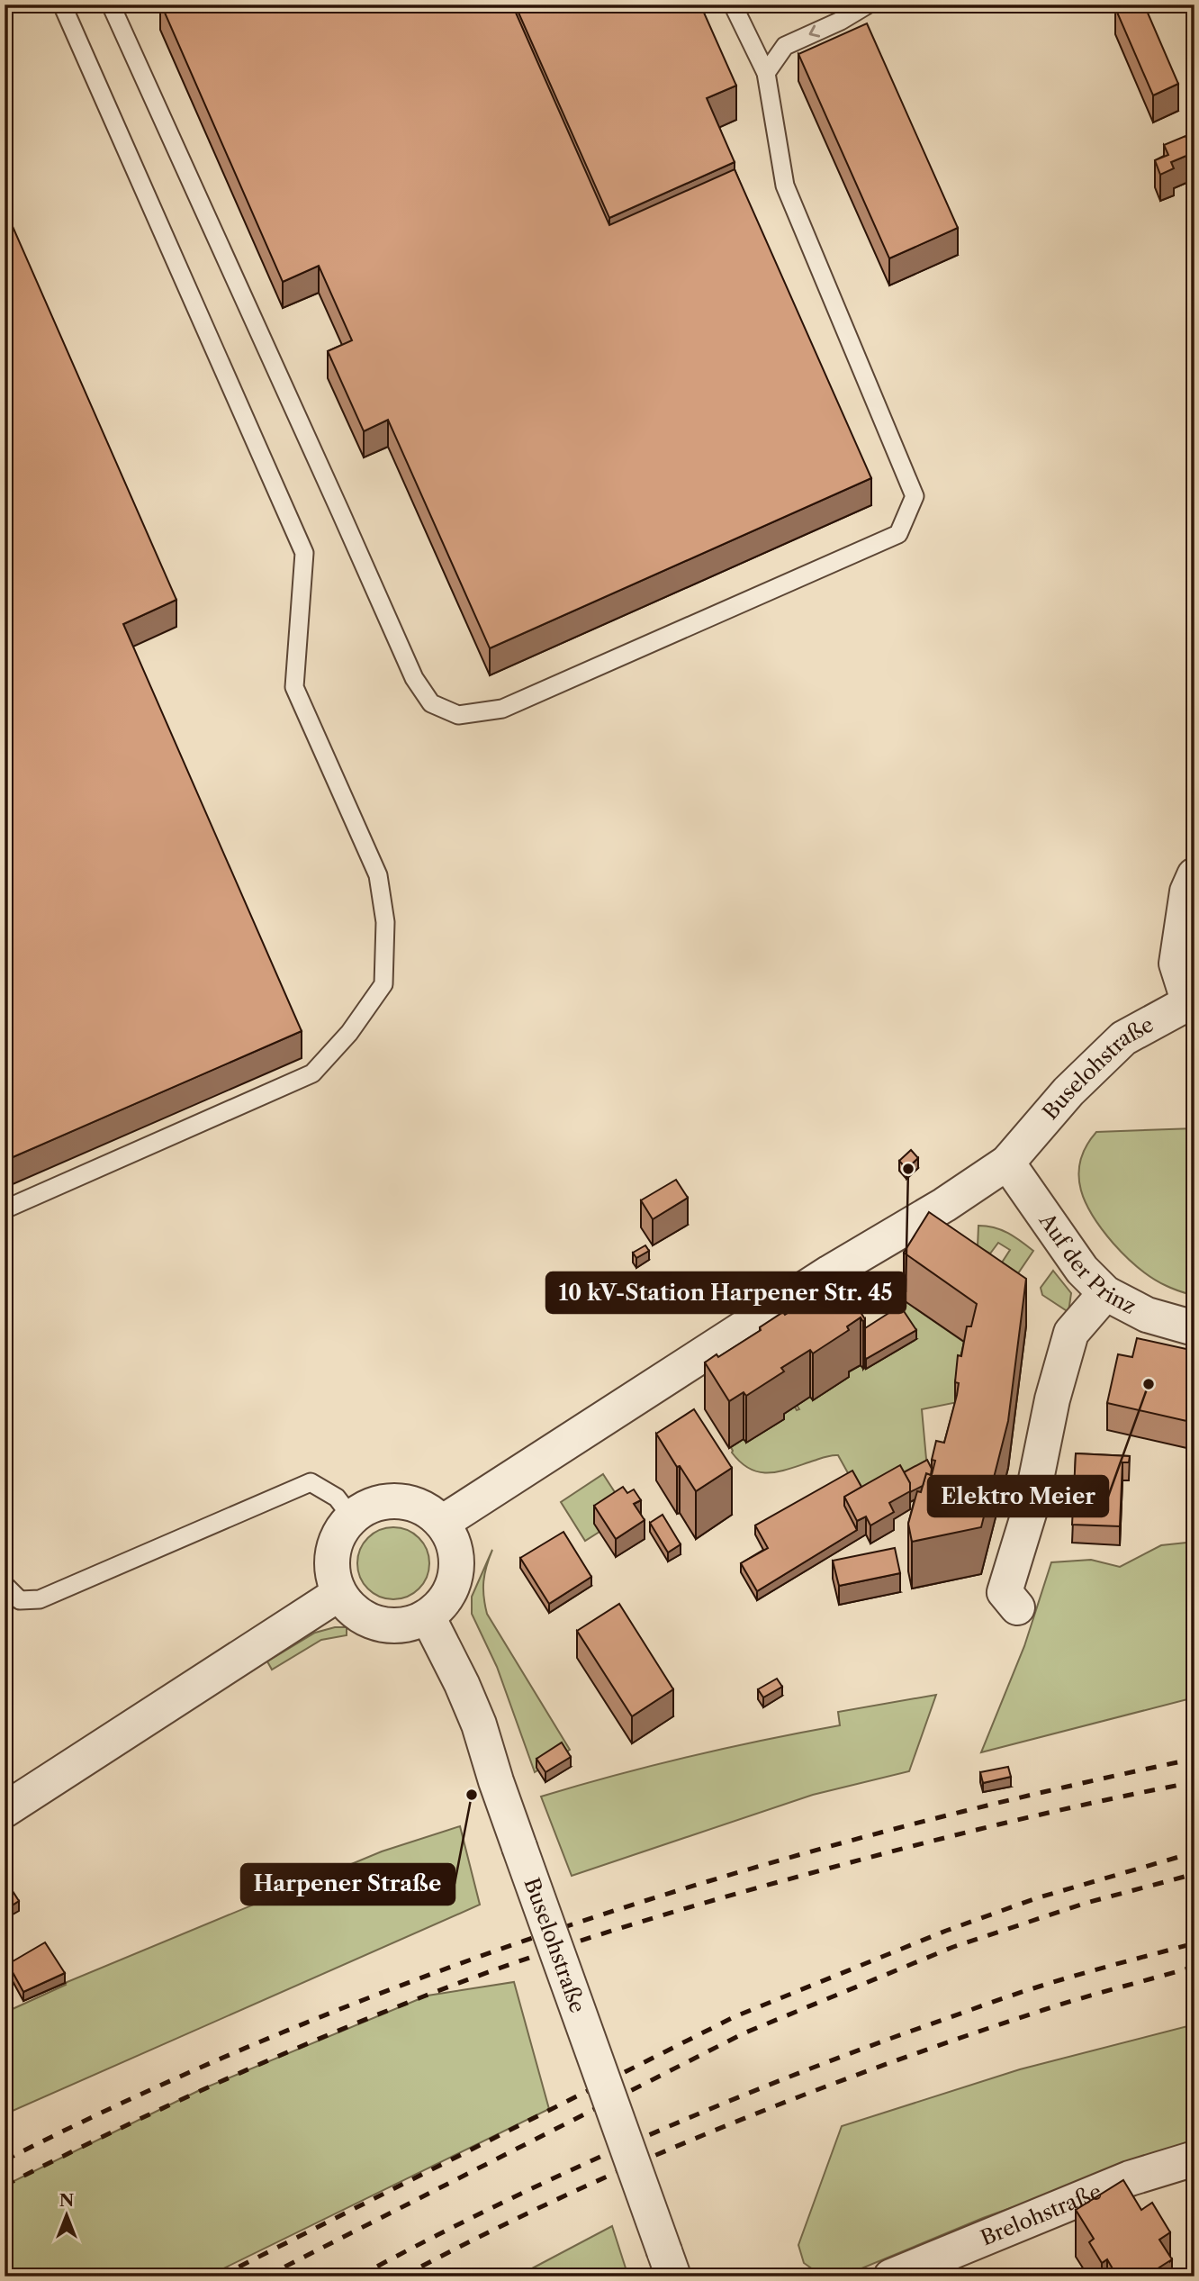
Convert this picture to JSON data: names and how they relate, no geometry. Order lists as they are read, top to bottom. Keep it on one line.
{"streets":{"street":["Buselohstraße","Auf der Prinz","Brelohstraße"]},"crossings":[["Buselohstraße","Auf der Prinz"]],"places":["10 kV-Station Harpener Str. 45","Elektro Meier","Harpener Straße"],"north":"top"}
